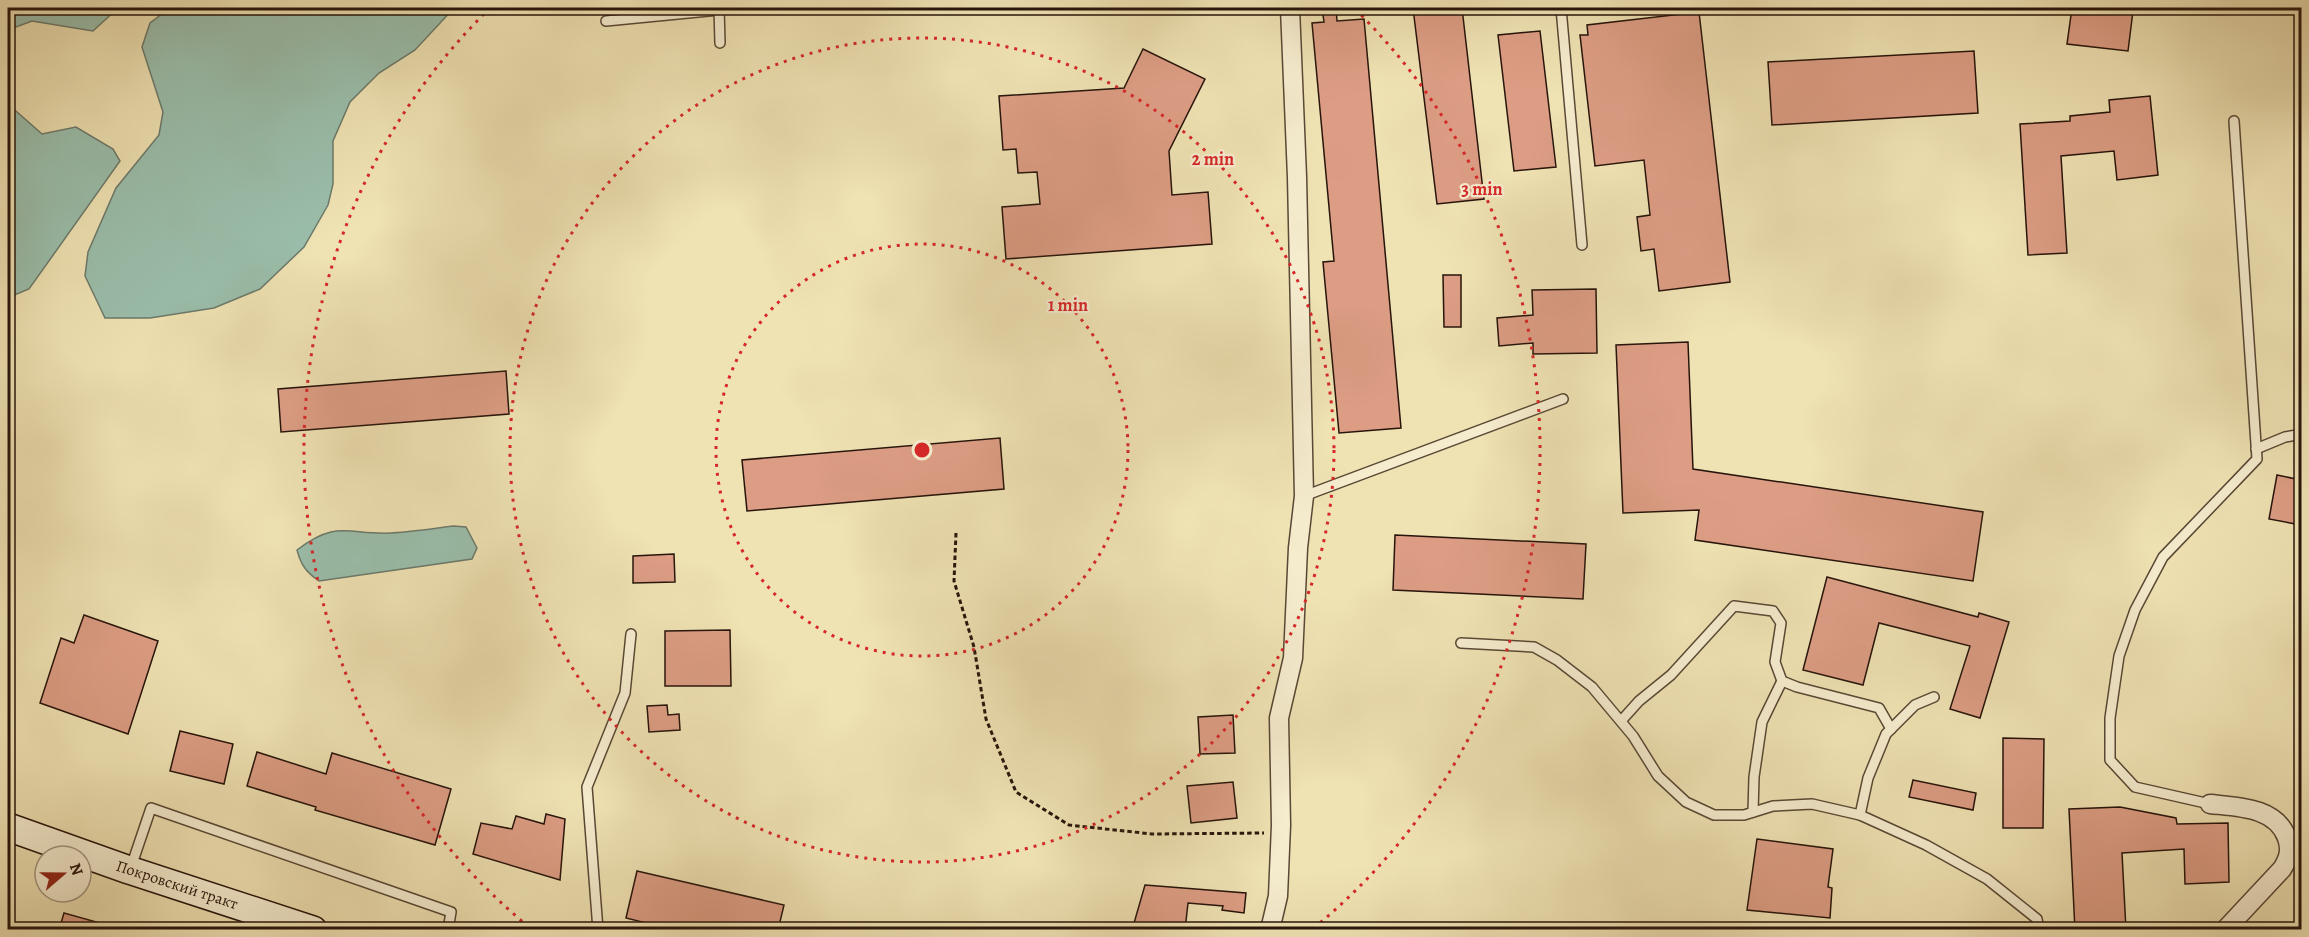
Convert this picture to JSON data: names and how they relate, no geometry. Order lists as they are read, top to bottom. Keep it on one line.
{"streets":{"main road":["Покровский тракт"]},"north":"right","rings":["2 min","3 min","1 min"]}
